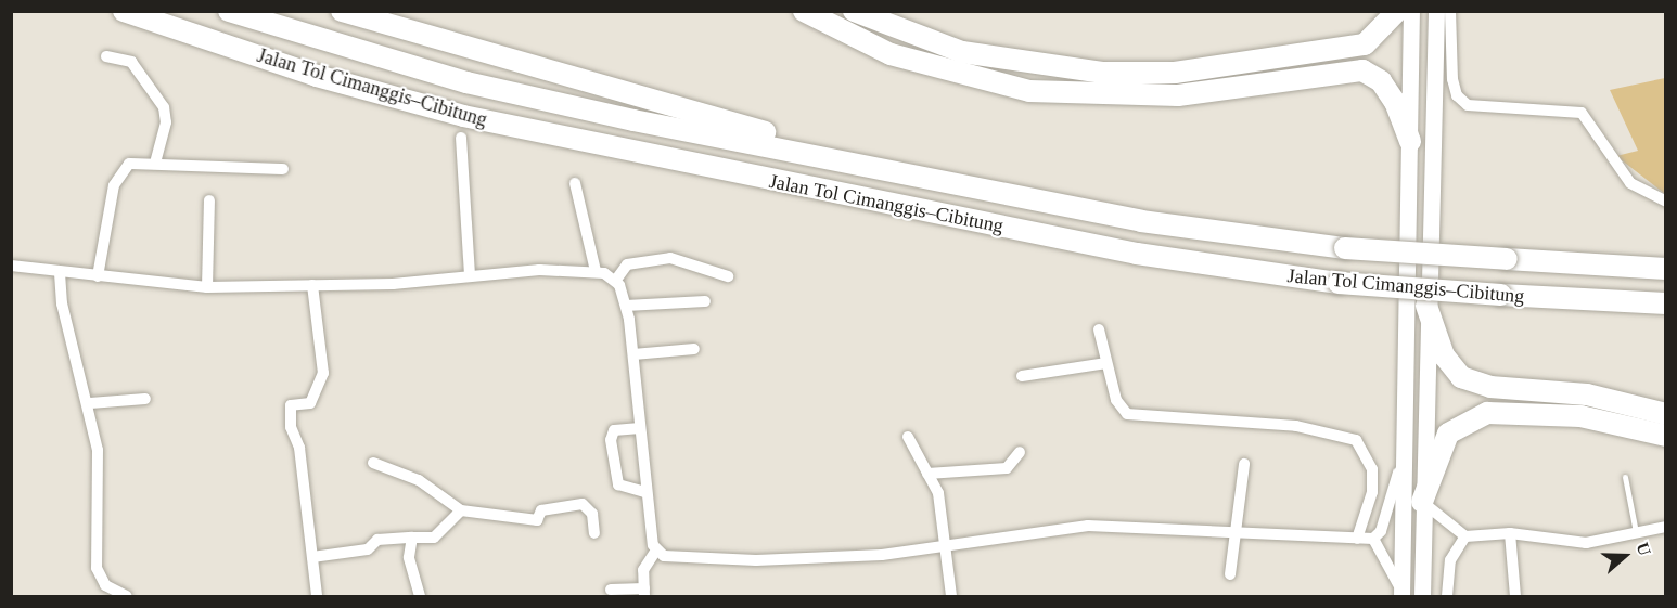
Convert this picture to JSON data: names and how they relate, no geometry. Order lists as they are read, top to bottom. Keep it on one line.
{"streets":{"highway":["Jalan Tol Cimanggis–Cibitung"]},"north":"right"}
